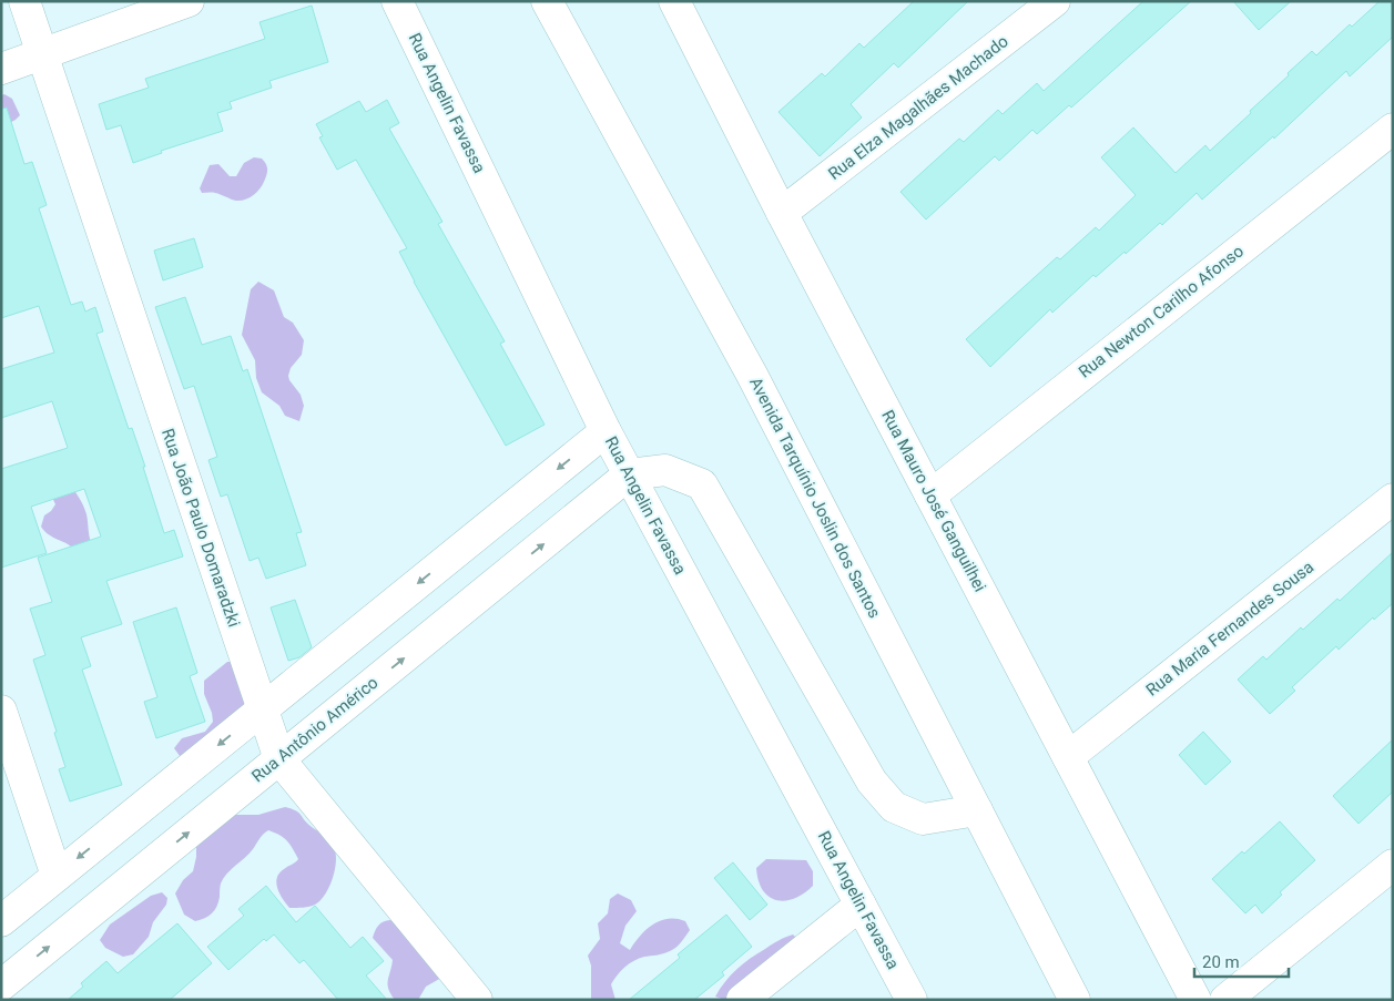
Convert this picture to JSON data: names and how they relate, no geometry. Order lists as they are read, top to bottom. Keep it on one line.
{"streets":{"street":["Rua Angelin Favassa","Rua Elza Magalhães Machado","Rua Newton Carilho Afonso","Avenida Tarquínio Joslin dos Santos","Rua Mauro José Ganguilhei","Rua João Paulo Domaradzki","Rua Maria Fernandes Sousa","Rua Antônio Américo"]},"crossings":[["Rua Angelin Favassa","Rua Antônio Américo"],["Rua Elza Magalhães Machado","Rua Mauro José Ganguilhei"],["Rua Newton Carilho Afonso","Rua Mauro José Ganguilhei"],["Rua Mauro José Ganguilhei","Rua Maria Fernandes Sousa"],["Rua João Paulo Domaradzki","Rua Antônio Américo"]],"scale_bar":"20 m"}
